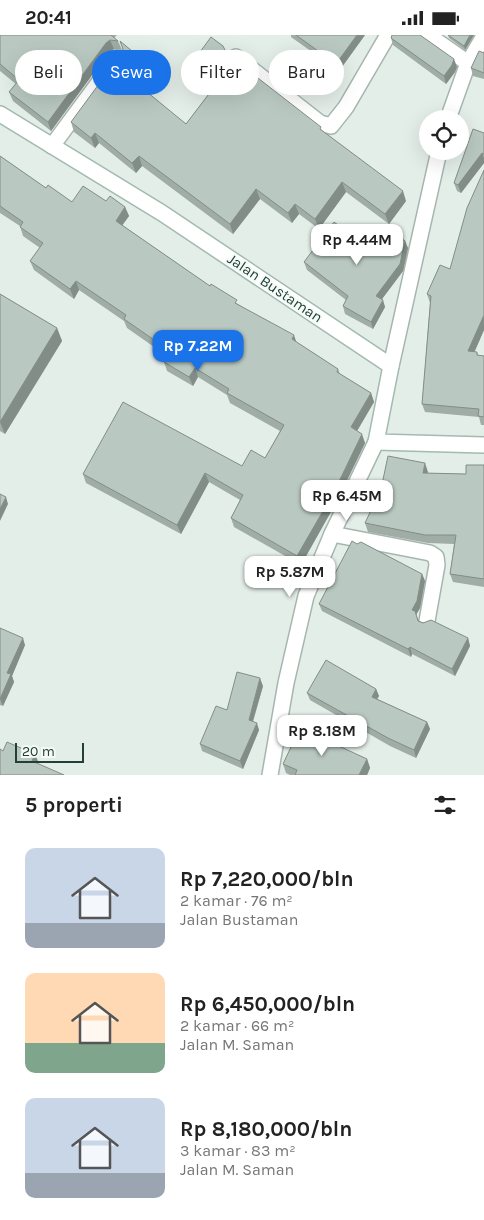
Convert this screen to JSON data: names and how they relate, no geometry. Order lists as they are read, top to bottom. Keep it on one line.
{"streets":{"street":["Jalan Bustaman"]},"scale_bar":"20 m","page":{"status":"20:41","chip":["Beli","Sewa","Filter","Baru"],"price":["Rp 4.44M","Rp 7.22M","Rp 6.45M","Rp 5.87M","Rp 8.18M"],"scale":"20 m","heading":"5 properti","list":[{"name":"Rp 7,220,000/bln","note":"2 kamar · 76 m² · Jalan Bustaman"},{"name":"Rp 6,450,000/bln","note":"2 kamar · 66 m² · Jalan M. Saman"},{"name":"Rp 8,180,000/bln","note":"3 kamar · 83 m² · Jalan M. Saman"}]}}
